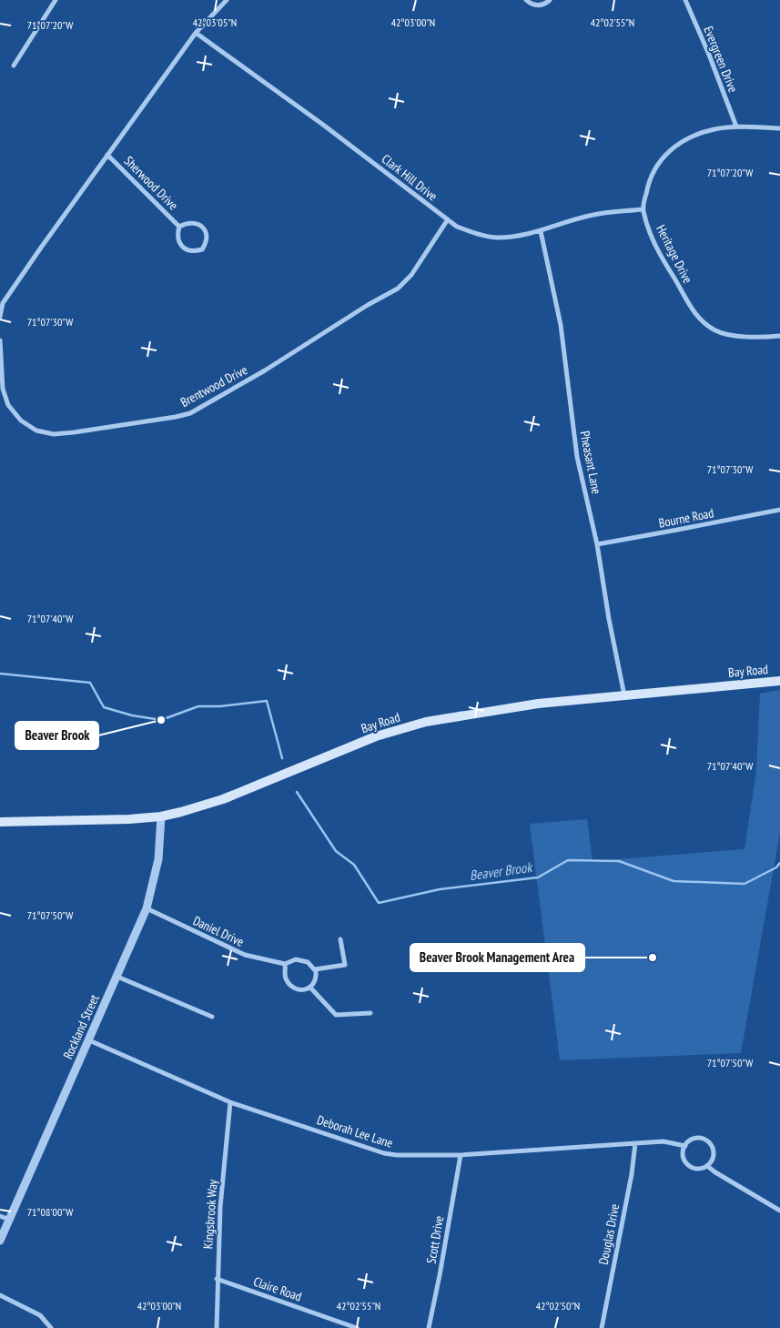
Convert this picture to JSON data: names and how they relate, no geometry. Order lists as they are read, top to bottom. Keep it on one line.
{"streets":{"main road":["Bay Road"],"street":["Evergreen Drive","Clark Hill Drive","Sherwood Drive","Heritage Drive","Brentwood Drive","Pheasant Lane","Bourne Road","Daniel Drive","Rockland Street","Deborah Lee Lane","Kingsbrook Way","Douglas Drive","Scott Drive","Claire Road"]},"crossings":[["Clark Hill Drive","Heritage Drive"],["Clark Hill Drive","Brentwood Drive"],["Clark Hill Drive","Pheasant Lane"],["Pheasant Lane","Bourne Road"],["Pheasant Lane","Bay Road"],["Bay Road","Rockland Street"],["Daniel Drive","Rockland Street"],["Rockland Street","Deborah Lee Lane"],["Deborah Lee Lane","Kingsbrook Way"],["Deborah Lee Lane","Douglas Drive"],["Deborah Lee Lane","Scott Drive"],["Kingsbrook Way","Claire Road"]],"water":["Beaver Brook"],"places":["Beaver Brook","Beaver Brook Management Area"],"coordinates":["42°03'05\"N","42°03'00\"N","42°02'55\"N","71°07'20\"W","71°07'30\"W","71°07'40\"W","71°07'50\"W","71°08'00\"W","42°02'50\"N"]}
